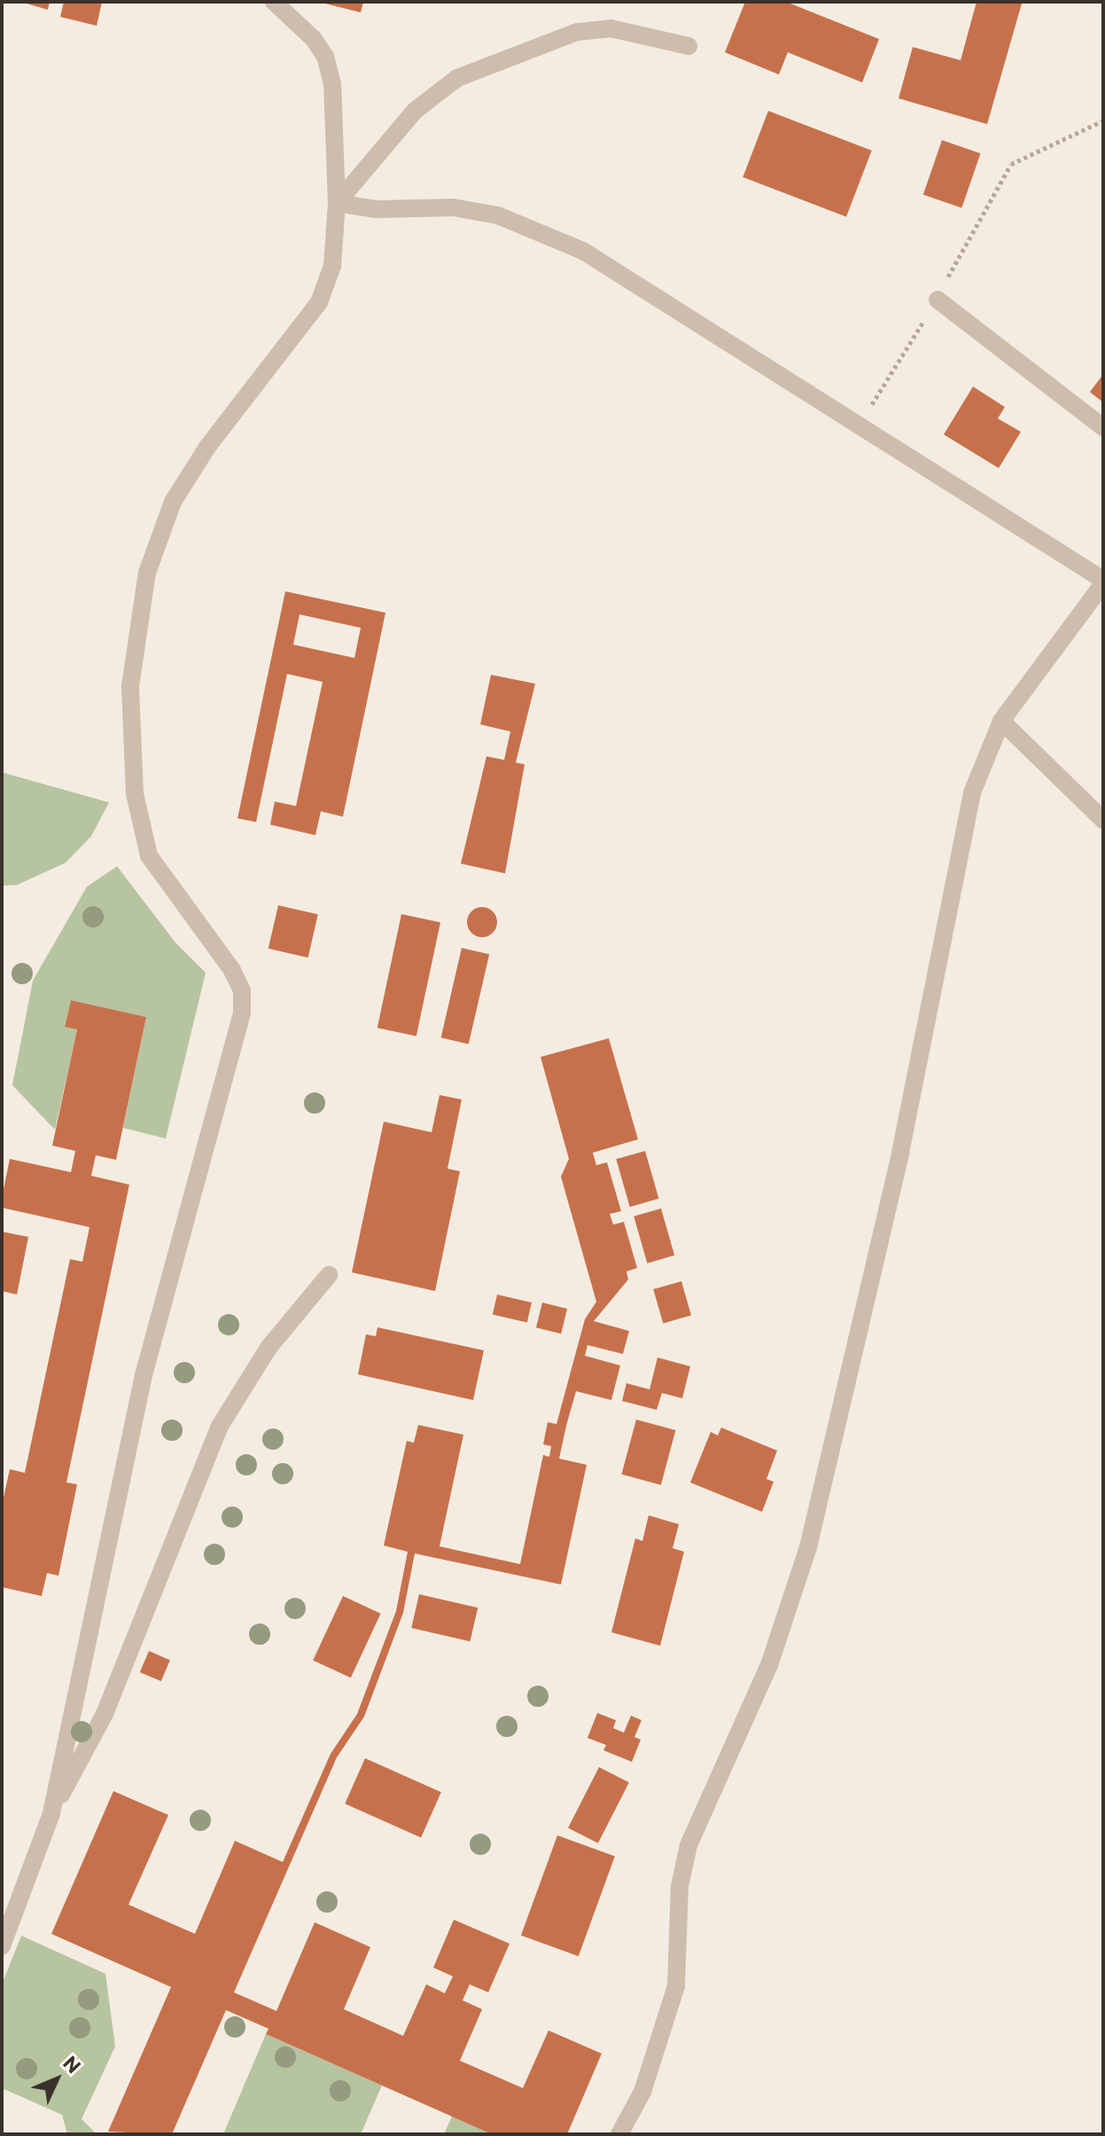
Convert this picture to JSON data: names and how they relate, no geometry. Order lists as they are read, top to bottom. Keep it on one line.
{"north":"top right"}
